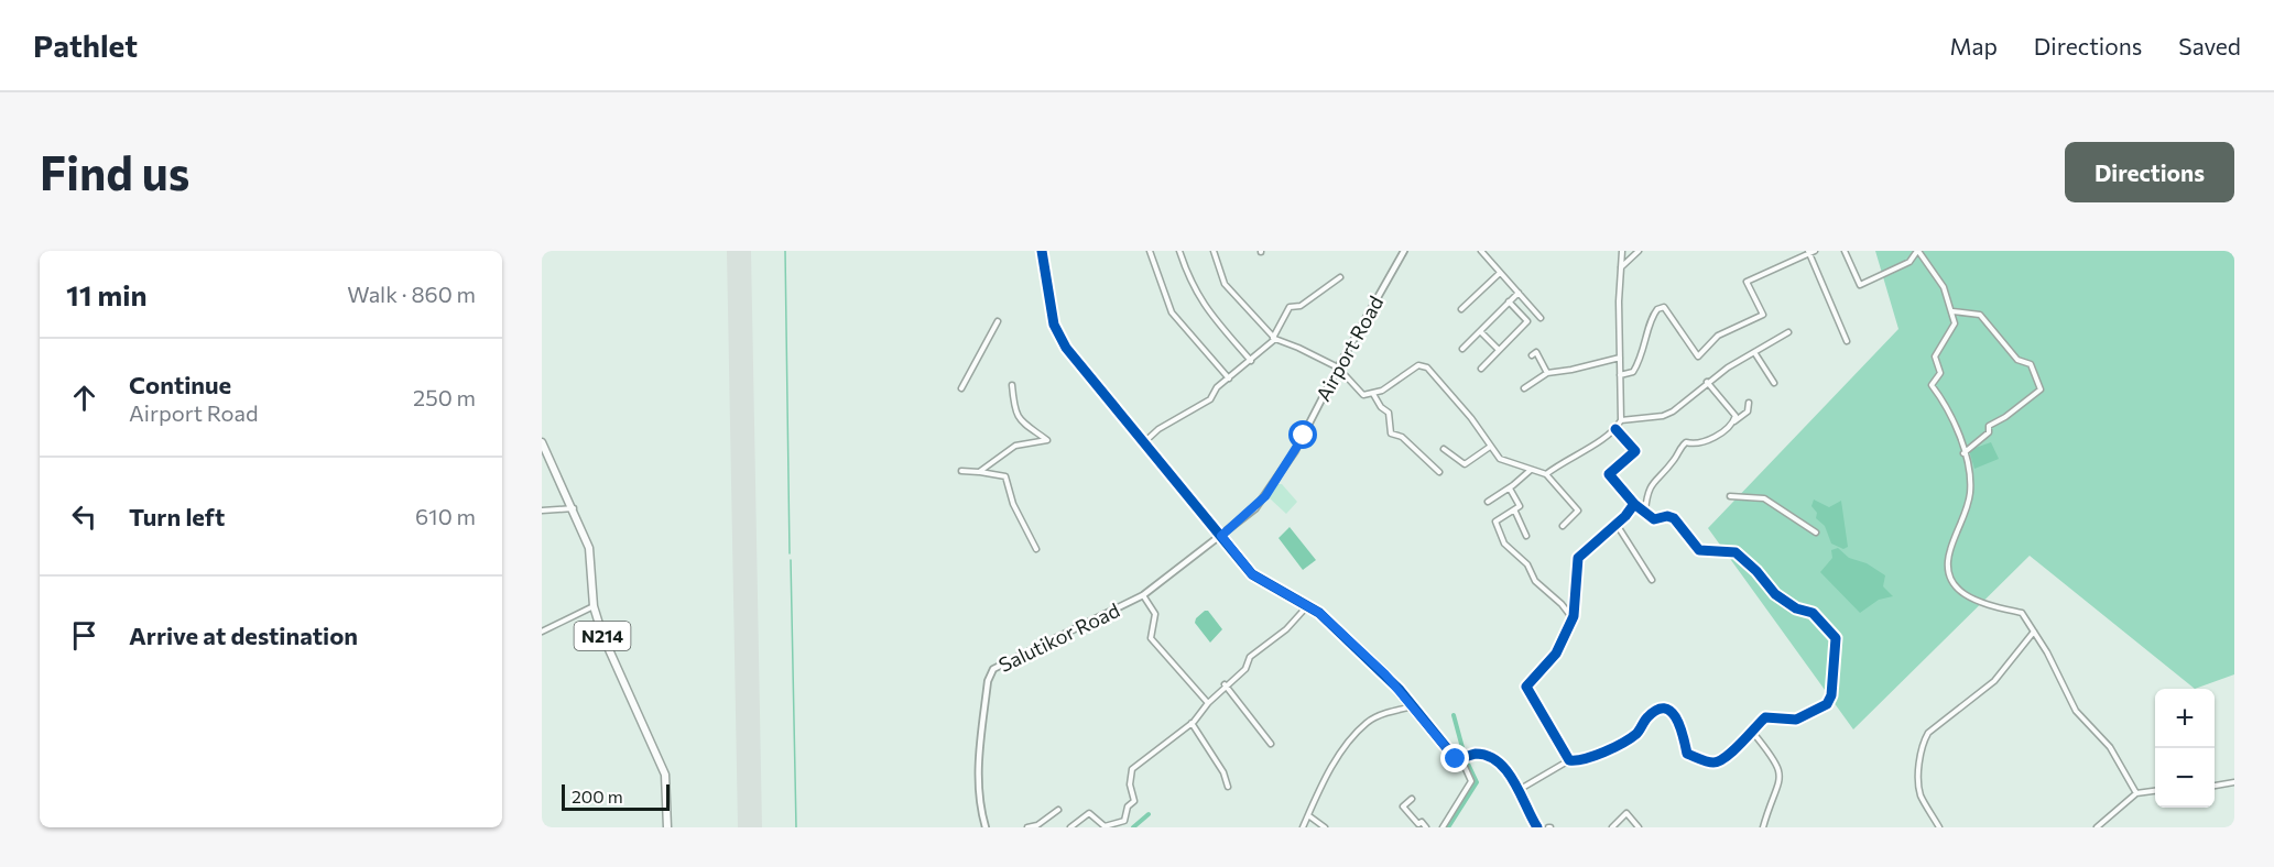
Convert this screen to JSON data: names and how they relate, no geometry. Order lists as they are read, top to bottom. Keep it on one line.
{"streets":{"highway":["N214"],"main road":["Airport Road","Salutikor Road"]},"crossings":[["Airport Road","Salutikor Road"]],"scale_bar":"200 m","page":{"header":"Pathlet","nav":["Map","Directions","Saved"],"buttons":"Directions","title":"Find us","heading":["11 min","Walk · 860 m"],"list":[["Continue","Airport Road","250 m"],["Turn left","610 m"],"Arrive at destination"],"map_buttons":["+","−"],"scale":"200 m"}}
